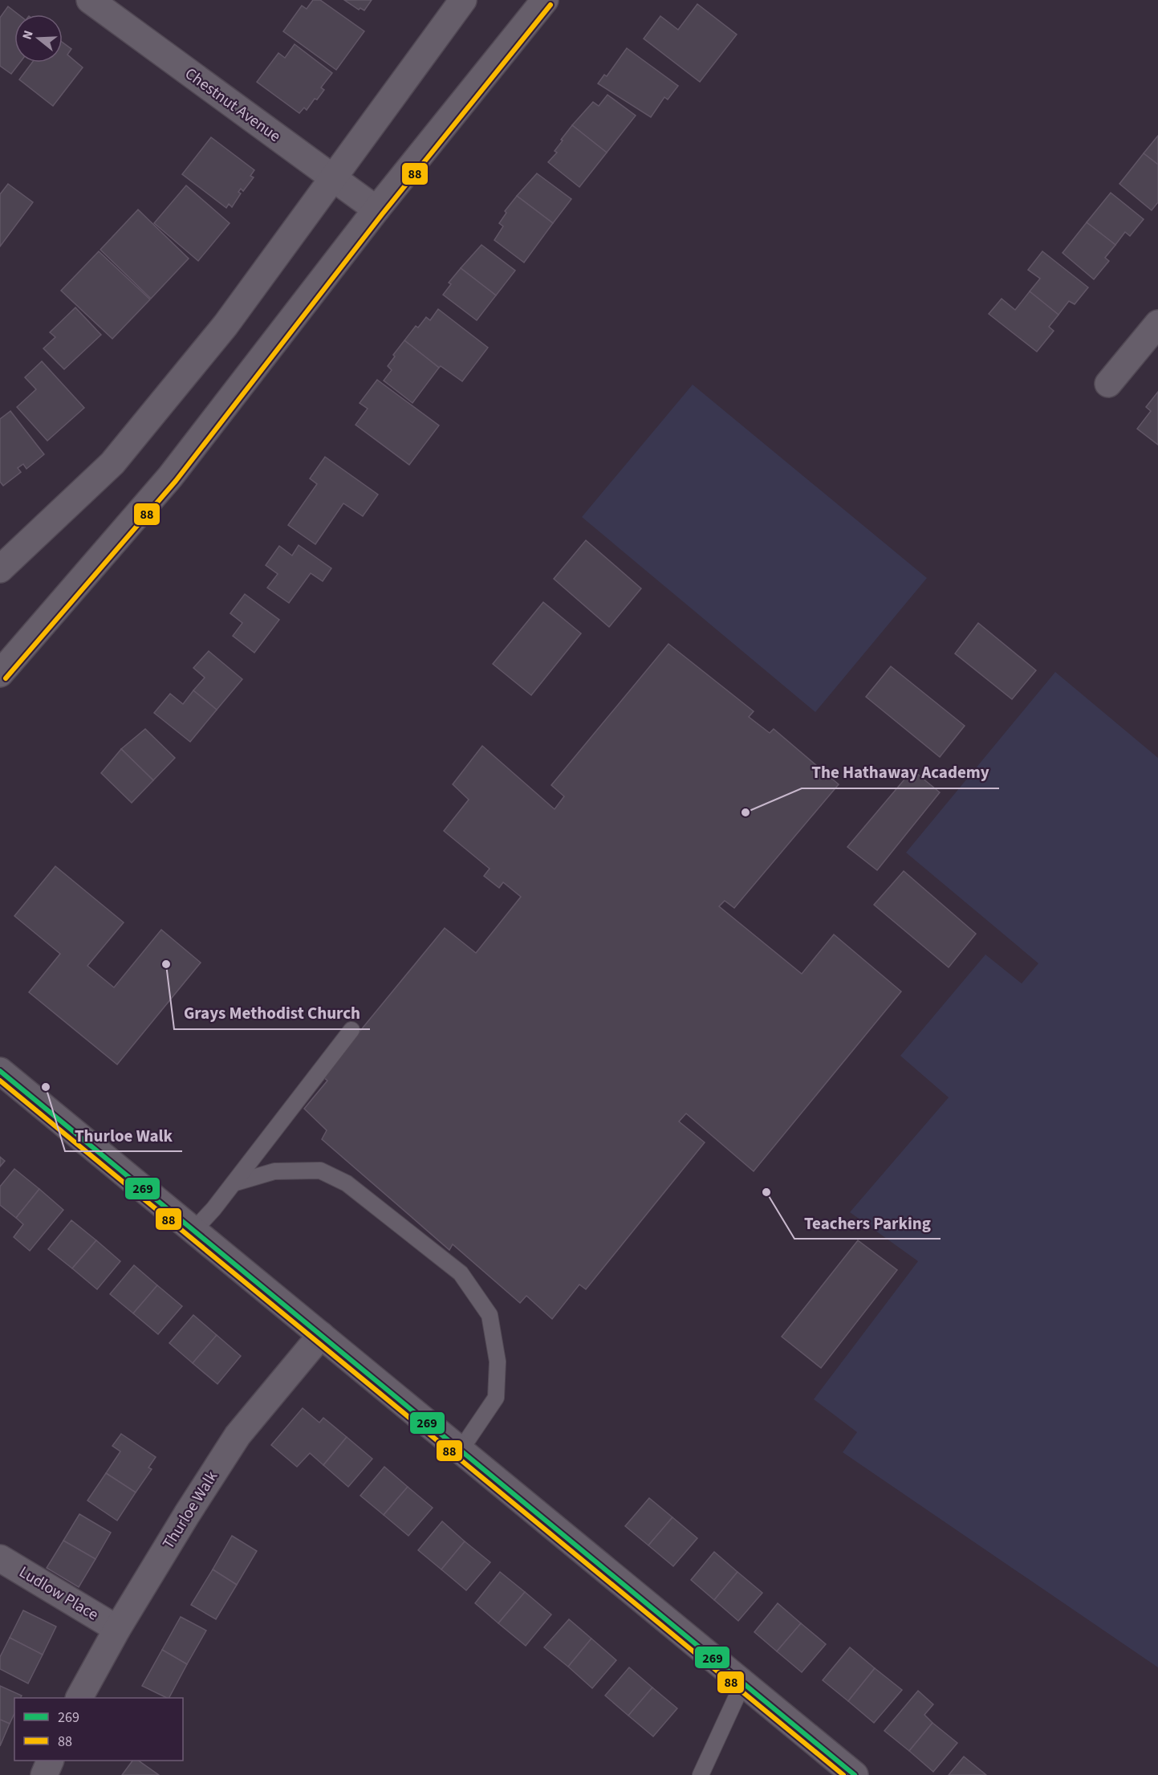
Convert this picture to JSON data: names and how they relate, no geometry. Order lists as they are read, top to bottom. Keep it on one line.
{"streets":{"street":["Chestnut Avenue","Thurloe Walk","Ludlow Place"]},"crossings":[["Thurloe Walk","Ludlow Place"]],"places":["The Hathaway Academy","Grays Methodist Church","Thurloe Walk","Teachers Parking"],"lines":["transit line 88","transit line 269"],"legend":["269","88"],"north":"left"}
